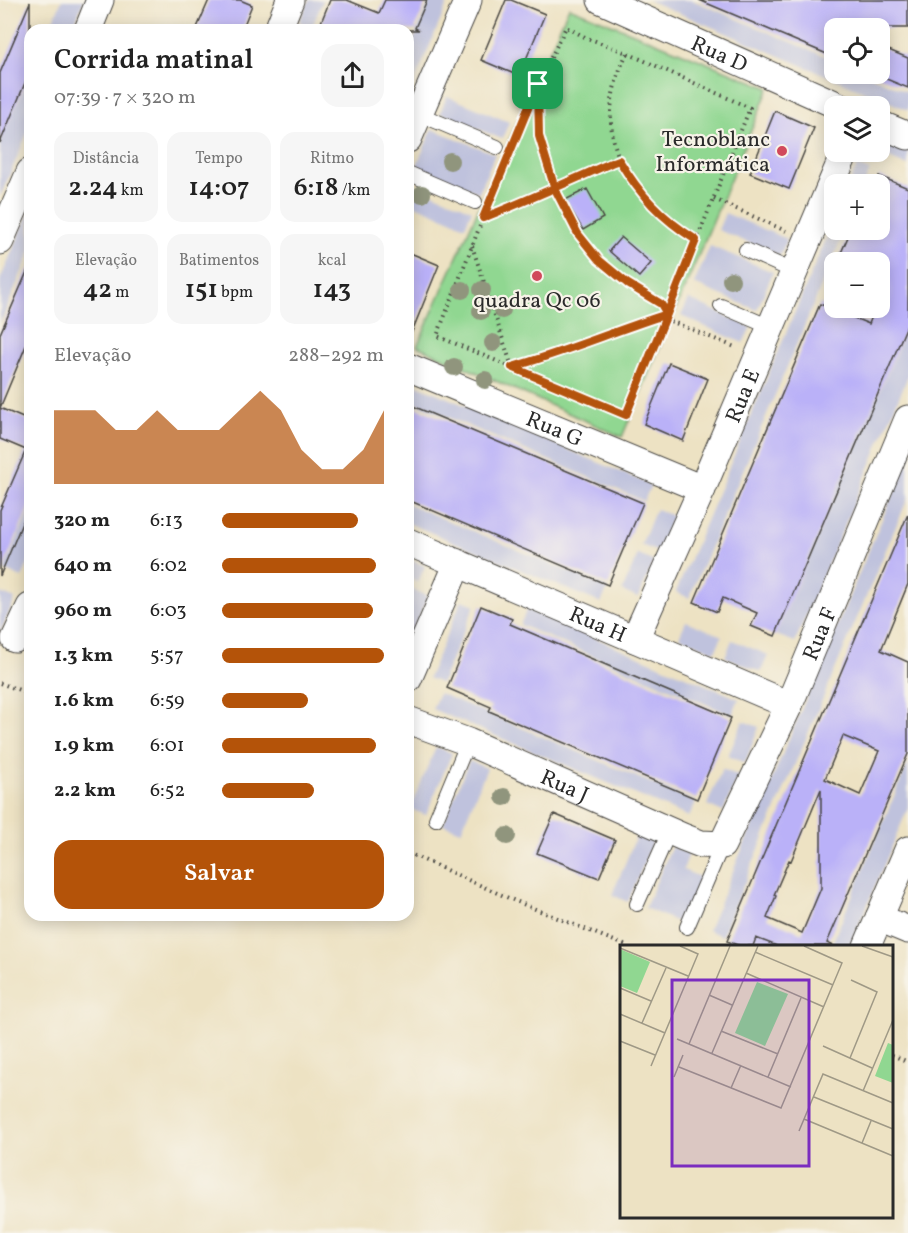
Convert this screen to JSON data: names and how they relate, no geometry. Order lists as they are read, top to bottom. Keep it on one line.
{"streets":{"street":["Rua D","Rua E","Rua G","Rua H","Rua F","Rua J"]},"crossings":[["Rua E","Rua G"],["Rua E","Rua H"],["Rua H","Rua F"],["Rua F","Rua J"]],"places":["Tecnoblanc Informática","quadra Qc 06"],"page":{"map_buttons":["+","−"],"heading":["Corrida matinal","07:39 · 7 × 320 m"],"stats":[["Distância","2.24 km"],["Tempo","14:07"],["Ritmo","6:18 /km"],["Elevação","42 m"],["Batimentos","151 bpm"],["kcal","143"]],"chart":["Elevação","288–292 m"],"list":[{"name":"320 m","note":"6:13"},{"name":"640 m","note":"6:02"},{"name":"960 m","note":"6:03"},{"name":"1.3 km","note":"5:57"},{"name":"1.6 km","note":"6:59"},{"name":"1.9 km","note":"6:01"},{"name":"2.2 km","note":"6:52"}],"buttons":"Salvar"}}
